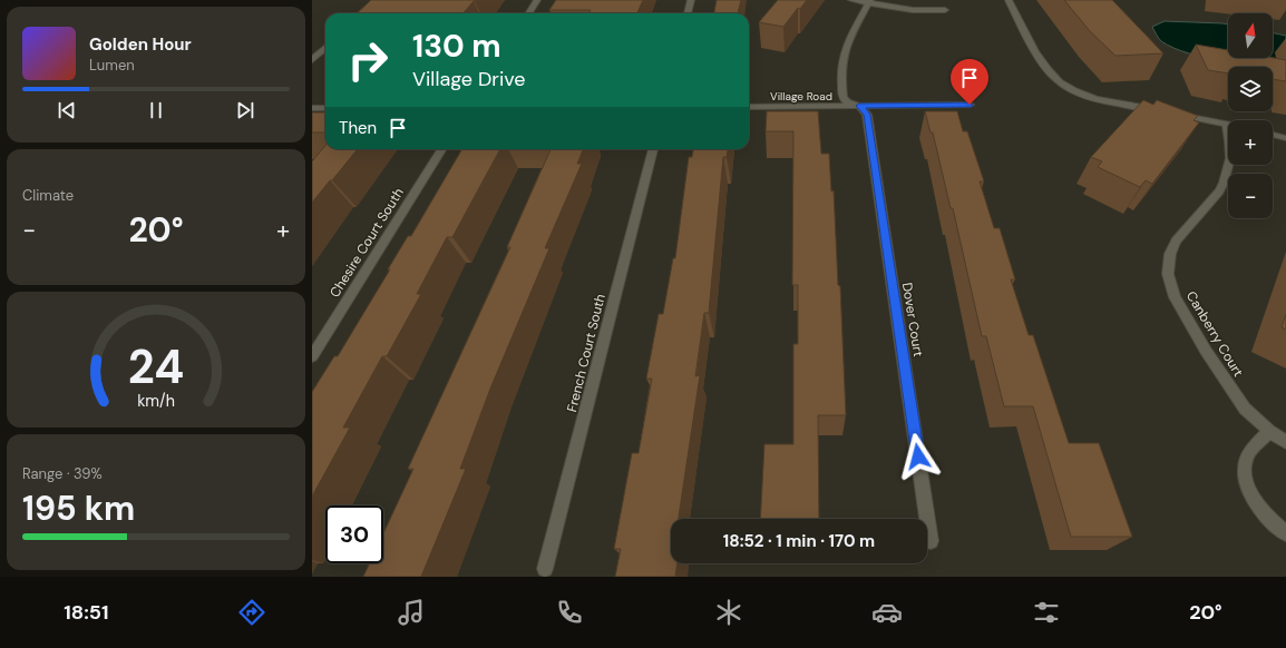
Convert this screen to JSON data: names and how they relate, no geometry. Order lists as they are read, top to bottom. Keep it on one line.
{"streets":{"street":["Village Road","Chesire Court South","Dover Court","Canberry Court","French Court South"]},"crossings":[["Village Road","Dover Court"]],"north":"top","page":{"map_buttons":["+","−"],"turn":["130 m","Village Drive"],"song":["Golden Hour","Lumen"],"then":"Then","tile":["Climate",["Range · 39%","195 km"]],"heat":["−","20°","+"],"limit":"30","trip":"18:52 · 1 min · 170 m","tabs":["18:51","20°"],"gauge":["24","km/h"]}}
